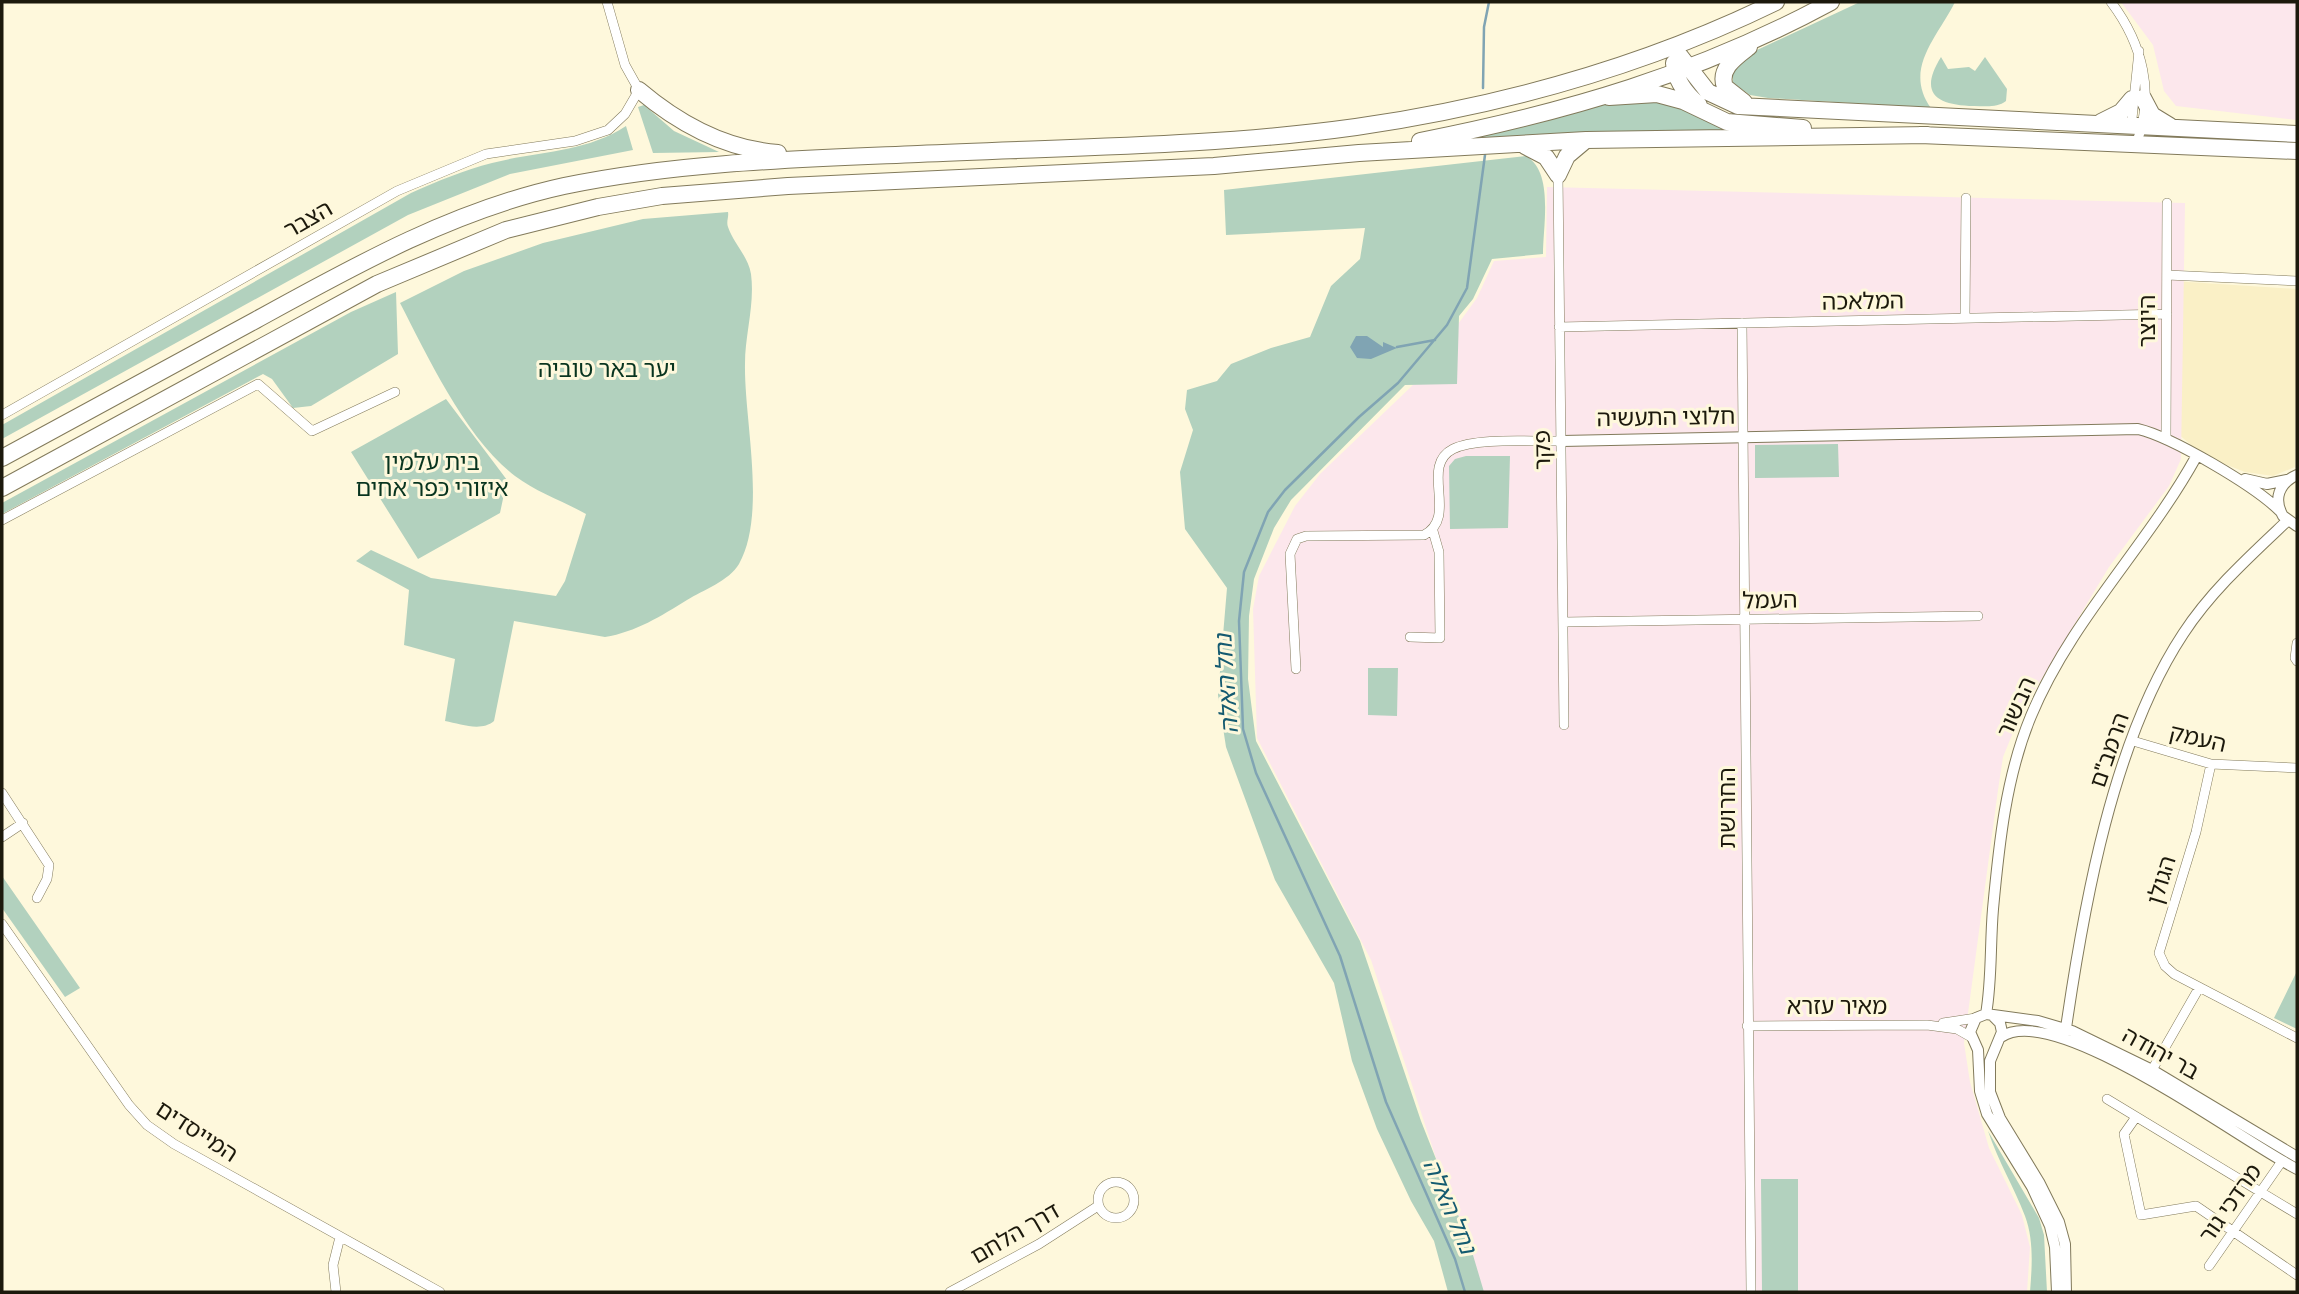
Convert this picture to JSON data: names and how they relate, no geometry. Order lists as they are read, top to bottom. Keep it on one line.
{"streets":{"street":["הצבר","המלאכה","היוצר","חלוצי התעשיה","פקר","העמל","הבשור","העמק","הרמב\"ם","החרושת","הגולן","מאיר עזרא","בר יהודה","המייסדים","מרדכי גור","דרך הלחם"]},"crossings":[["המלאכה","היוצר"],["המלאכה","פקר"],["המלאכה","החרושת"],["היוצר","חלוצי התעשיה"],["חלוצי התעשיה","פקר"],["חלוצי התעשיה","הבשור"],["חלוצי התעשיה","הרמב\"ם"],["חלוצי התעשיה","החרושת"],["פקר","העמל"],["העמל","החרושת"],["הבשור","מאיר עזרא"],["הבשור","בר יהודה"],["העמק","הרמב\"ם"],["העמק","הגולן"],["הרמב\"ם","בר יהודה"],["החרושת","מאיר עזרא"],["מאיר עזרא","בר יהודה"],["בר יהודה","מרדכי גור"]],"water":["נחל האלה"],"parks":["יער באר טוביה","בית עלמין איזורי כפר אחים"]}
